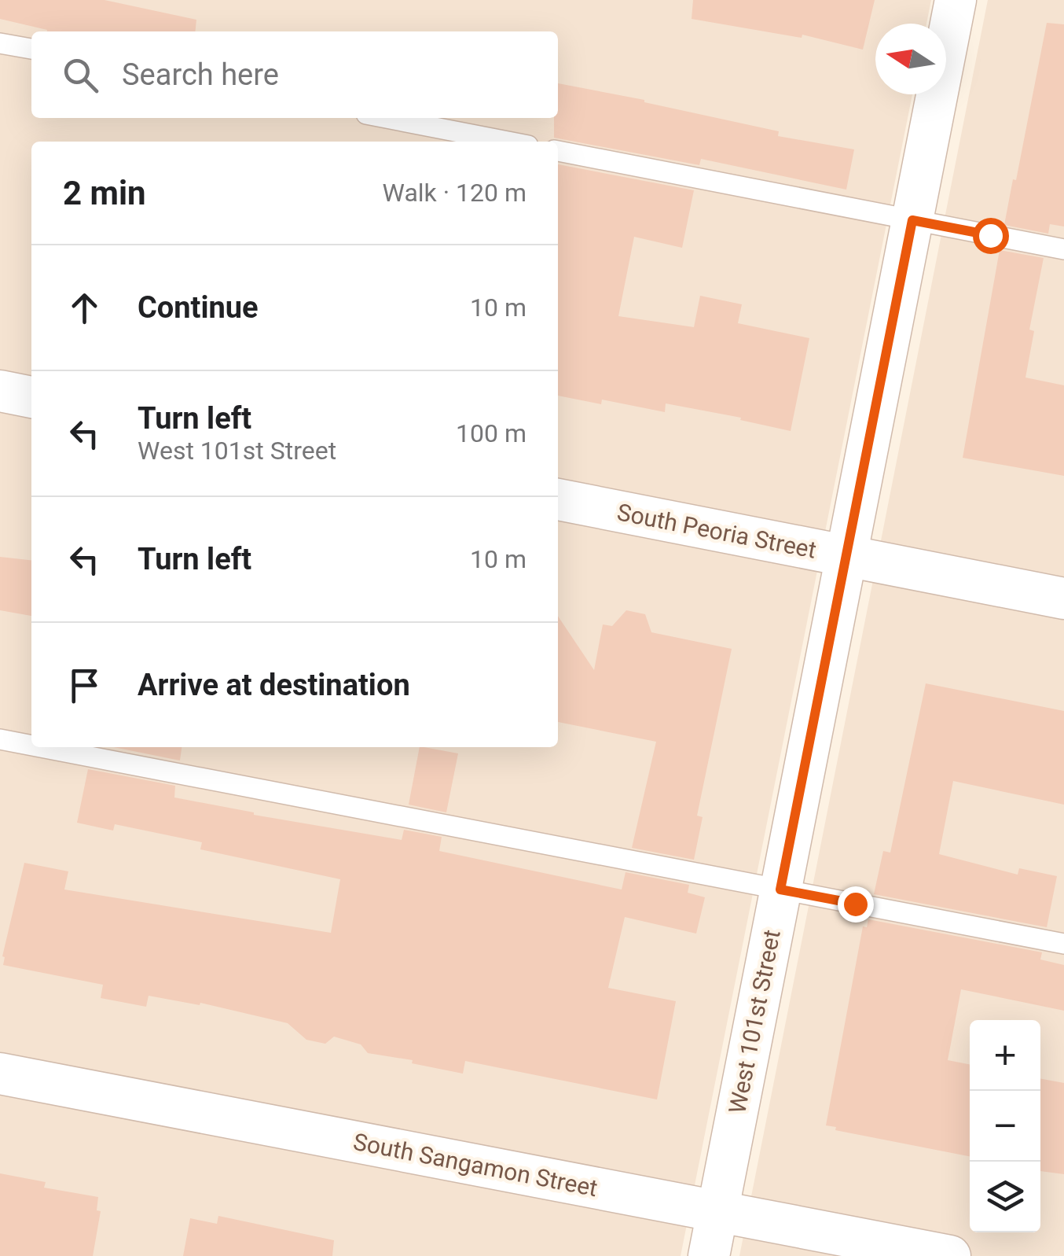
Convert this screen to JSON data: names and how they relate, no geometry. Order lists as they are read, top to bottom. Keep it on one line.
{"streets":{"street":["South Peoria Street","West 101st Street","South Sangamon Street"]},"crossings":[["South Peoria Street","West 101st Street"],["West 101st Street","South Sangamon Street"]],"north":"left","page":{"search":"Search here","heading":["2 min","Walk · 120 m"],"list":[["Continue","10 m"],["Turn left","West 101st Street","100 m"],["Turn left","10 m"],"Arrive at destination"],"map_buttons":["+","−"]}}
